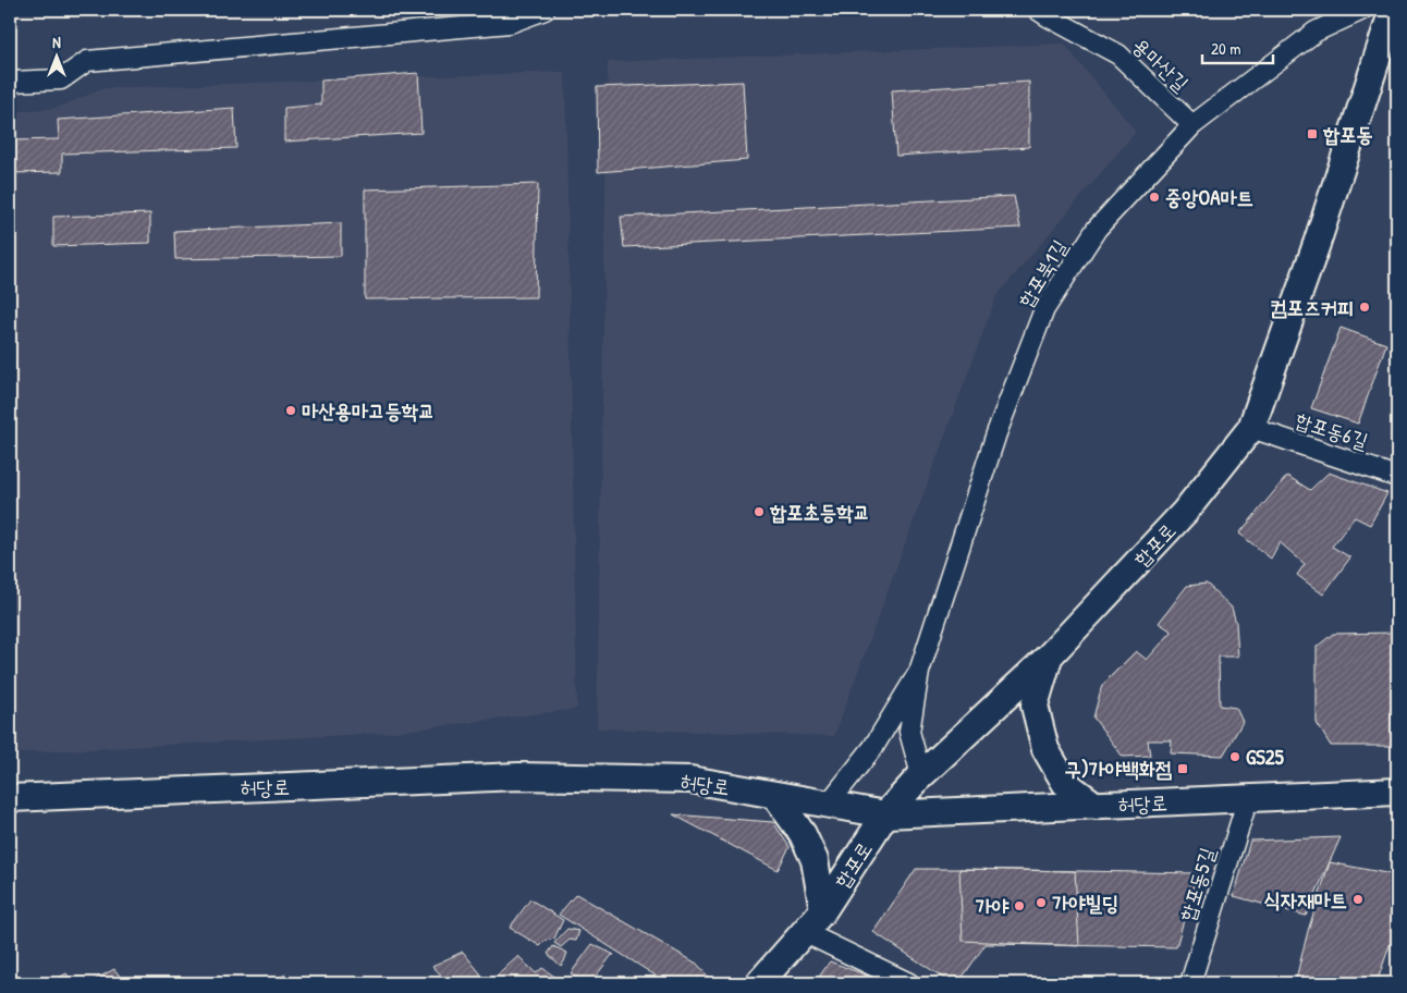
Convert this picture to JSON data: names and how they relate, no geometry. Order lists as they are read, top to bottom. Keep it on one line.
{"streets":{"main road":["합포로","허당로"],"street":["용마산길","합포북1길","합포동6길","합포동5길"]},"crossings":[["용마산길","합포북1길"],["합포동6길","합포로"],["합포로","허당로"],["허당로","합포동5길"]],"places":{"transit":["합포동","구)가야백화점"],"other":["중앙OA마트","컴포즈커피","마산용마고등학교","합포초등학교","GS25","식자재마트","가야빌딩","가야"]},"scale_bar":"20 m","north":"top"}
